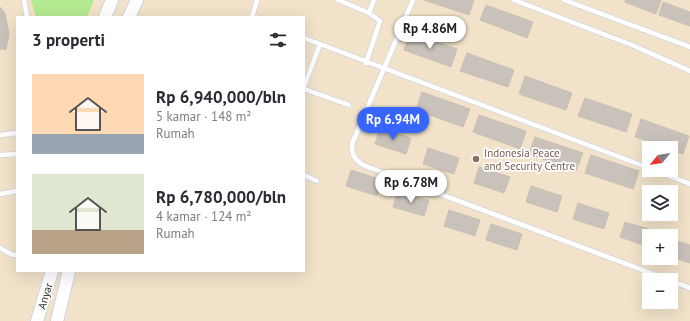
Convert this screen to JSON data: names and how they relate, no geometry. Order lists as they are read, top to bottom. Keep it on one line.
{"streets":{"street":["Anyar"]},"places":["Indonesia Peace and Security Centre"],"north":"bottom left","page":{"price":["Rp 4.86M","Rp 6.94M","Rp 6.78M"],"heading":"3 properti","list":[{"name":"Rp 6,940,000/bln","note":"5 kamar · 148 m² · Rumah"},{"name":"Rp 6,780,000/bln","note":"4 kamar · 124 m² · Rumah"}],"map_buttons":["+","−"]}}
